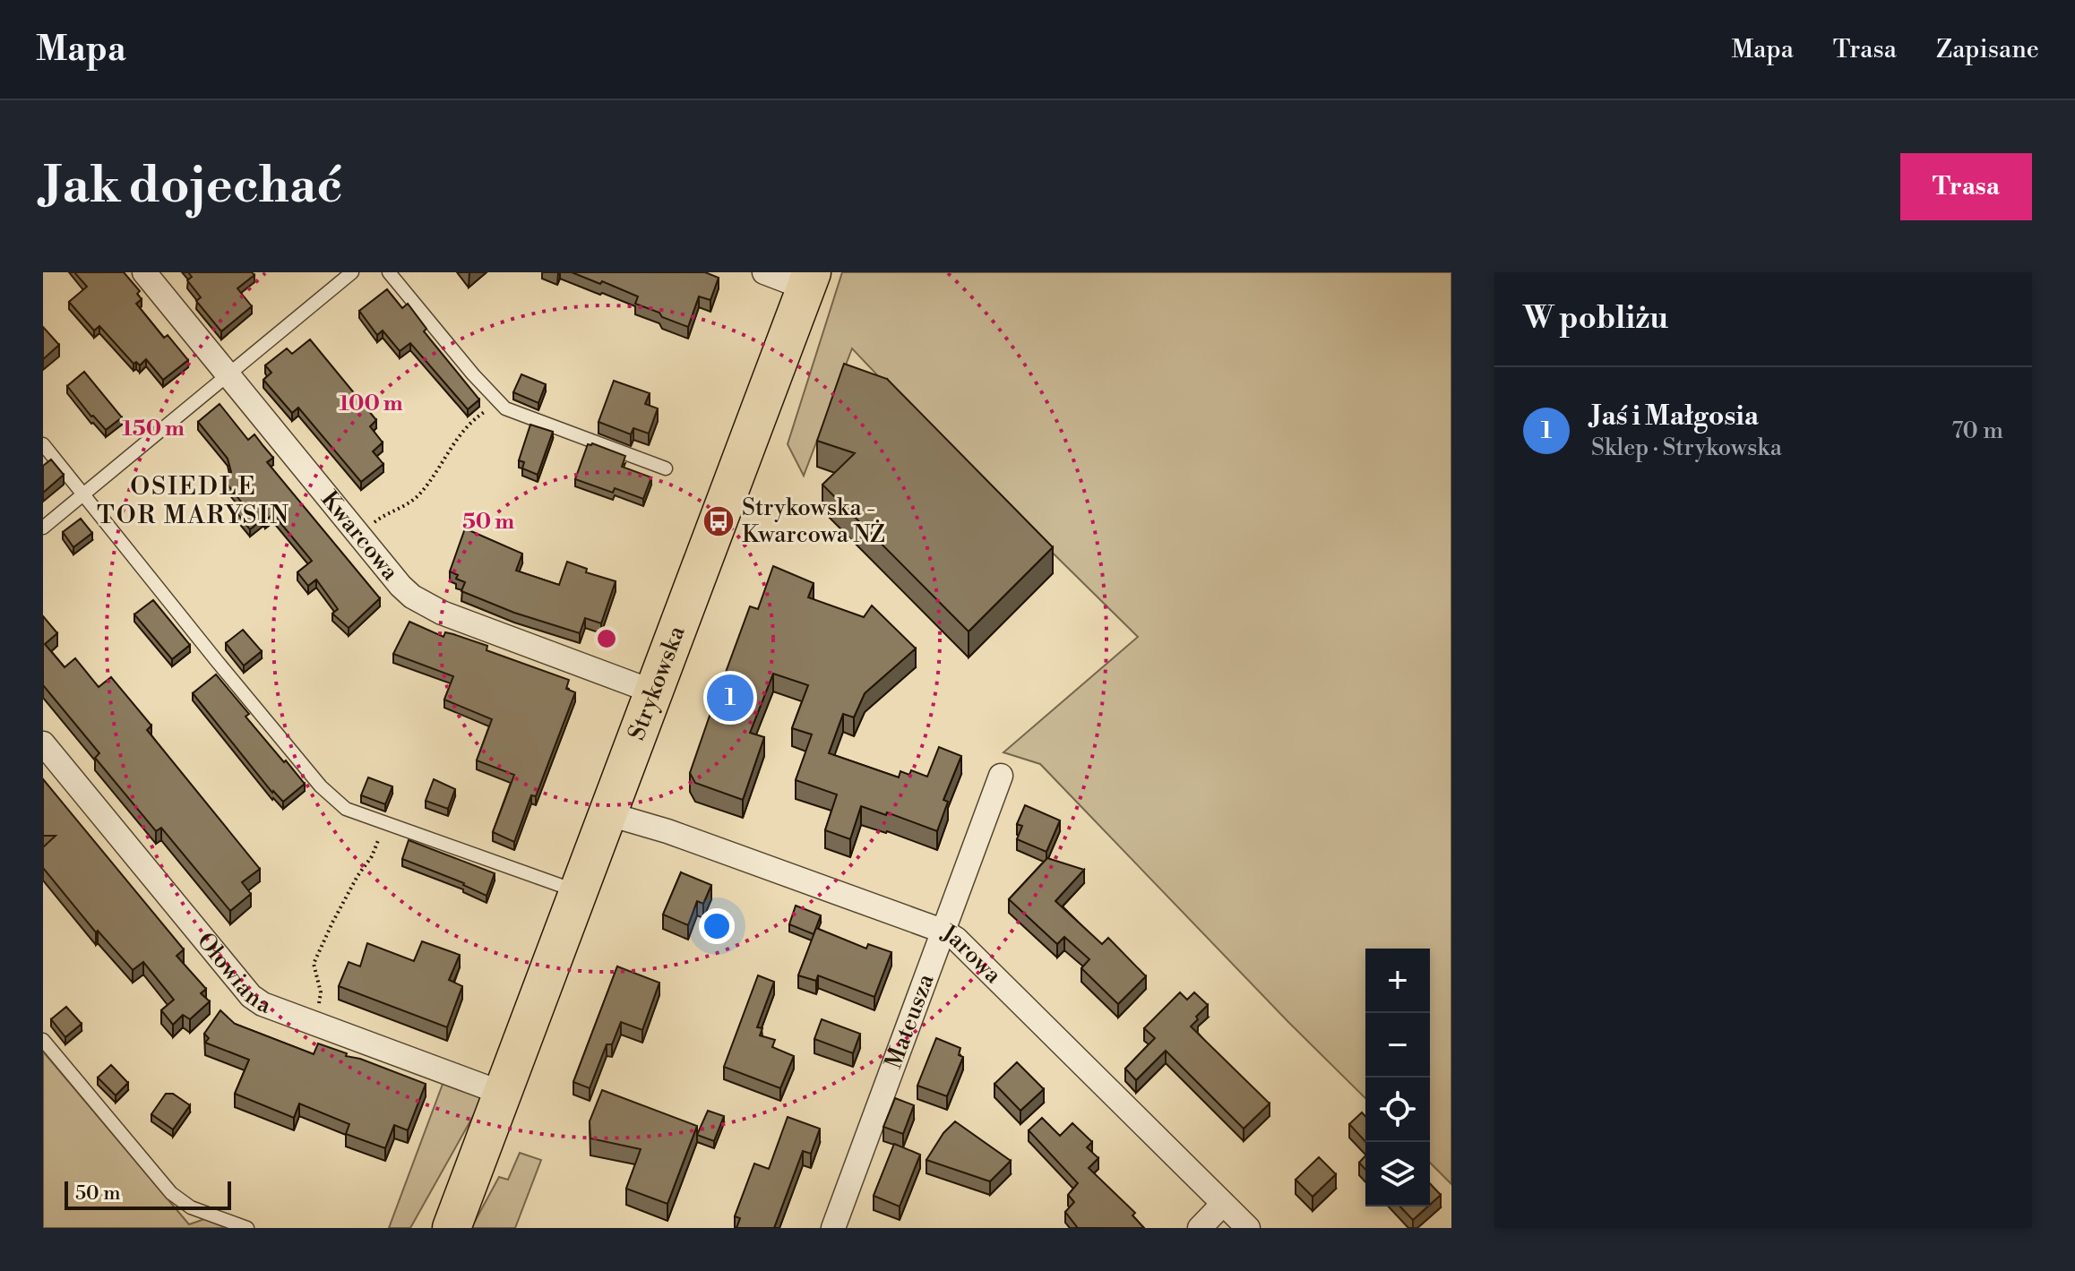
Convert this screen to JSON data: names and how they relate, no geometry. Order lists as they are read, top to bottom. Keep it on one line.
{"streets":{"main road":["Strykowska"],"street":["Kwarcowa","Jarowa","Ołowiana","Mateusza"]},"crossings":[["Kwarcowa","Strykowska"],["Strykowska","Jarowa"],["Strykowska","Ołowiana"],["Jarowa","Mateusza"]],"districts":["OSIEDLE TOR MARYSIN"],"places":{"bus stop":["Strykowska - Kwarcowa NŻ"]},"scale_bar":"50 m","page":{"header":"Mapa","nav":["Mapa","Trasa","Zapisane"],"buttons":"Trasa","title":"Jak dojechać","heading":"W pobliżu","list":[{"mark":"1","name":"Jaś i Małgosia","note":"Sklep · Strykowska","value":"70 m"}],"pins":"1","map_buttons":["+","−"],"scale":"50 m"},"rings":["100 m","150 m","50 m"]}
